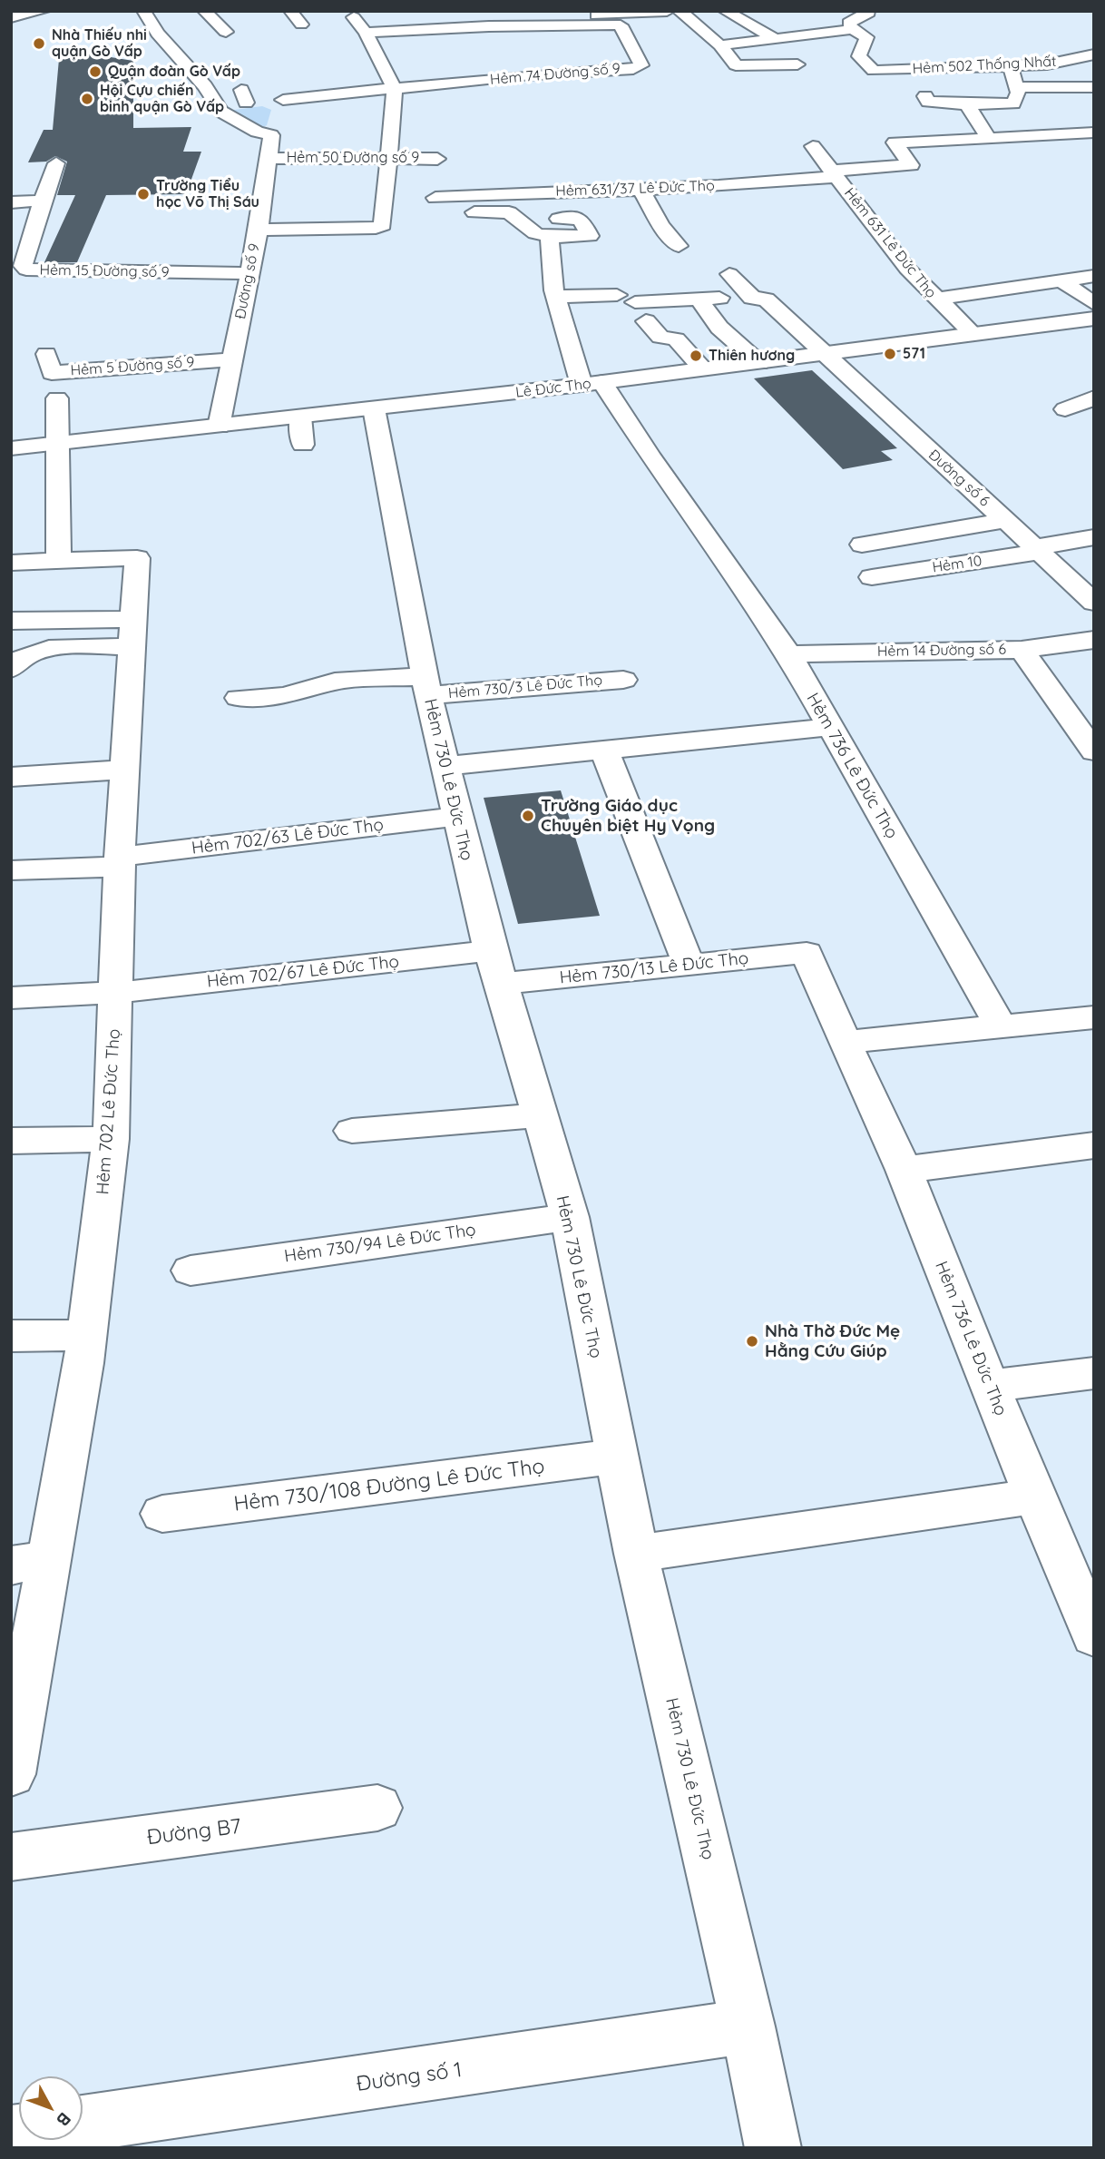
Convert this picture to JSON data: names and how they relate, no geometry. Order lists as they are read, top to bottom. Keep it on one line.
{"streets":{"street":["Hẻm 502 Thống Nhất","Hẻm 74 Đường số 9","Hẻm 50 Đường số 9","Hẻm 631/37 Lê Đức Thọ","Hẻm 631 Lê Đức Thọ","Hẻm 15 Đường số 9","Đường số 9","Hẻm 5 Đường số 9","Lê Đức Thọ","Đường số 6","Hẻm 10","Hẻm 14 Đường số 6","Hẻm 730/3 Lê Đức Thọ","Hẻm 736 Lê Đức Thọ","Hẻm 730 Lê Đức Thọ","Hẻm 702/63 Lê Đức Thọ","Hẻm 730/13 Lê Đức Thọ","Hẻm 702/67 Lê Đức Thọ","Hẻm 702 Lê Đức Thọ","Hẻm 730/94 Lê Đức Thọ","Hẻm 730/108 Đường Lê Đức Thọ","Đường B7","Đường số 1"]},"crossings":[["Hẻm 74 Đường số 9","Đường số 9"],["Hẻm 50 Đường số 9","Đường số 9"],["Hẻm 631/37 Lê Đức Thọ","Hẻm 631 Lê Đức Thọ"],["Hẻm 631 Lê Đức Thọ","Lê Đức Thọ"],["Hẻm 15 Đường số 9","Đường số 9"],["Đường số 9","Hẻm 5 Đường số 9"],["Đường số 9","Lê Đức Thọ"],["Lê Đức Thọ","Đường số 6"],["Lê Đức Thọ","Hẻm 736 Lê Đức Thọ"],["Lê Đức Thọ","Hẻm 730 Lê Đức Thọ"],["Đường số 6","Hẻm 10"],["Hẻm 14 Đường số 6","Hẻm 736 Lê Đức Thọ"],["Hẻm 730/3 Lê Đức Thọ","Hẻm 730 Lê Đức Thọ"],["Hẻm 736 Lê Đức Thọ","Hẻm 730/13 Lê Đức Thọ"],["Hẻm 730 Lê Đức Thọ","Hẻm 702/63 Lê Đức Thọ"],["Hẻm 730 Lê Đức Thọ","Hẻm 730/13 Lê Đức Thọ"],["Hẻm 730 Lê Đức Thọ","Hẻm 702/67 Lê Đức Thọ"],["Hẻm 730 Lê Đức Thọ","Hẻm 730/94 Lê Đức Thọ"],["Hẻm 730 Lê Đức Thọ","Hẻm 730/108 Đường Lê Đức Thọ"],["Hẻm 730 Lê Đức Thọ","Đường số 1"],["Hẻm 702/63 Lê Đức Thọ","Hẻm 702 Lê Đức Thọ"],["Hẻm 730/13 Lê Đức Thọ","Hẻm 702/67 Lê Đức Thọ"],["Hẻm 702/67 Lê Đức Thọ","Hẻm 702 Lê Đức Thọ"]],"places":["Nhà Thiếu nhi quận Gò Vấp","Quận đoàn Gò Vấp","Hội Cựu chiến binh quận Gò Vấp","Trường Tiểu học Võ Thị Sáu","571","Thiên hương","Trường Giáo dục Chuyên biệt Hy Vọng","Nhà Thờ Đức Mẹ Hằng Cứu Giúp"],"north":"bottom right"}
